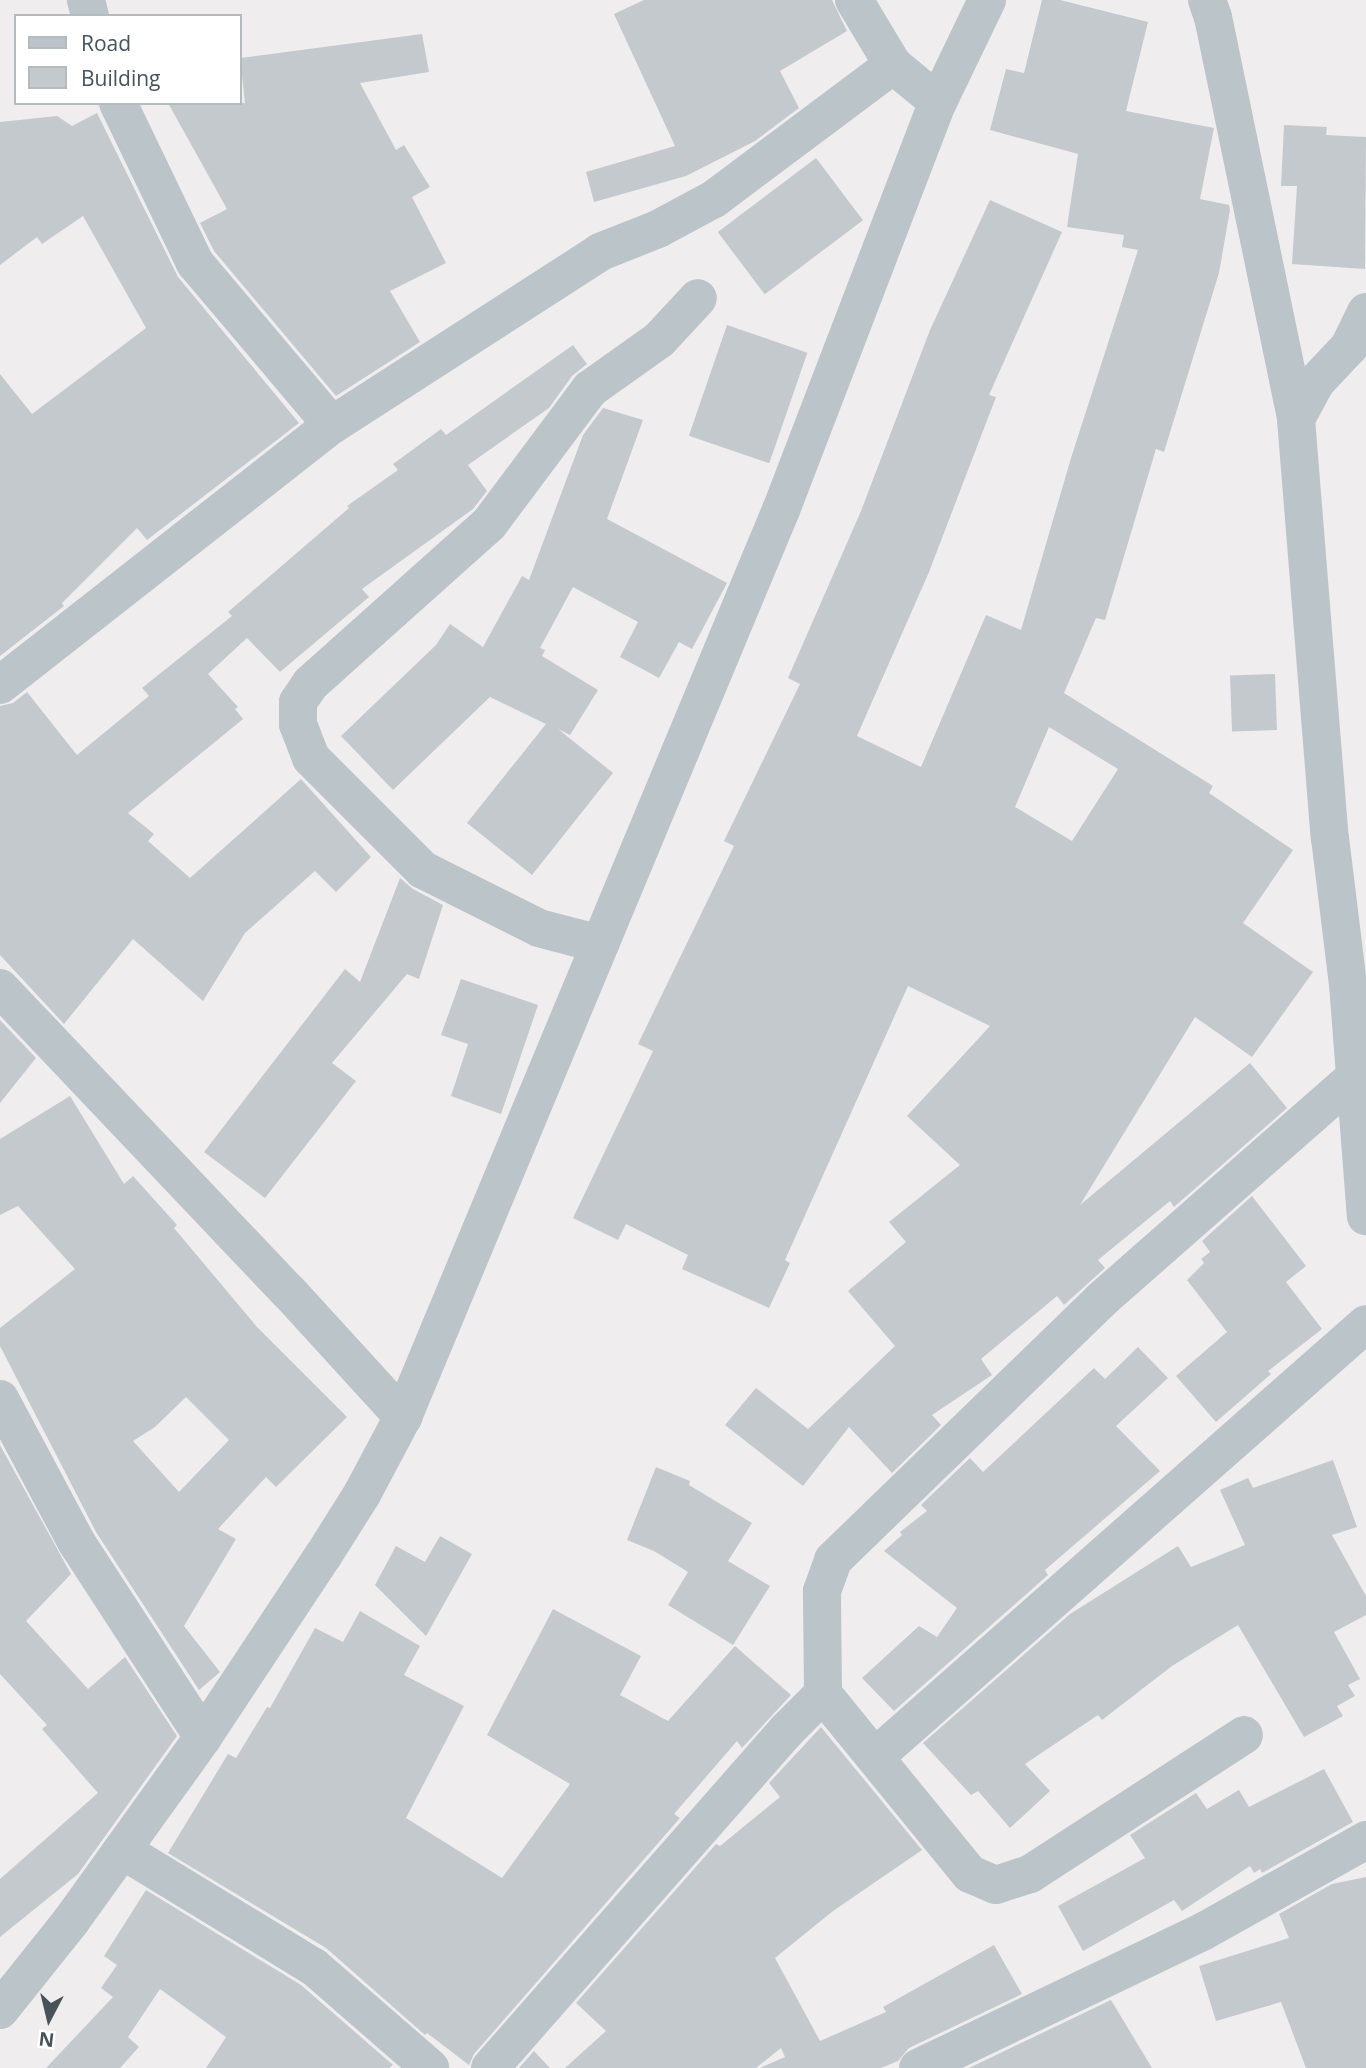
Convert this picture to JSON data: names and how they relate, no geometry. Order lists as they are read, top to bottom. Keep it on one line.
{"legend":["Road","Building"],"north":"bottom"}
